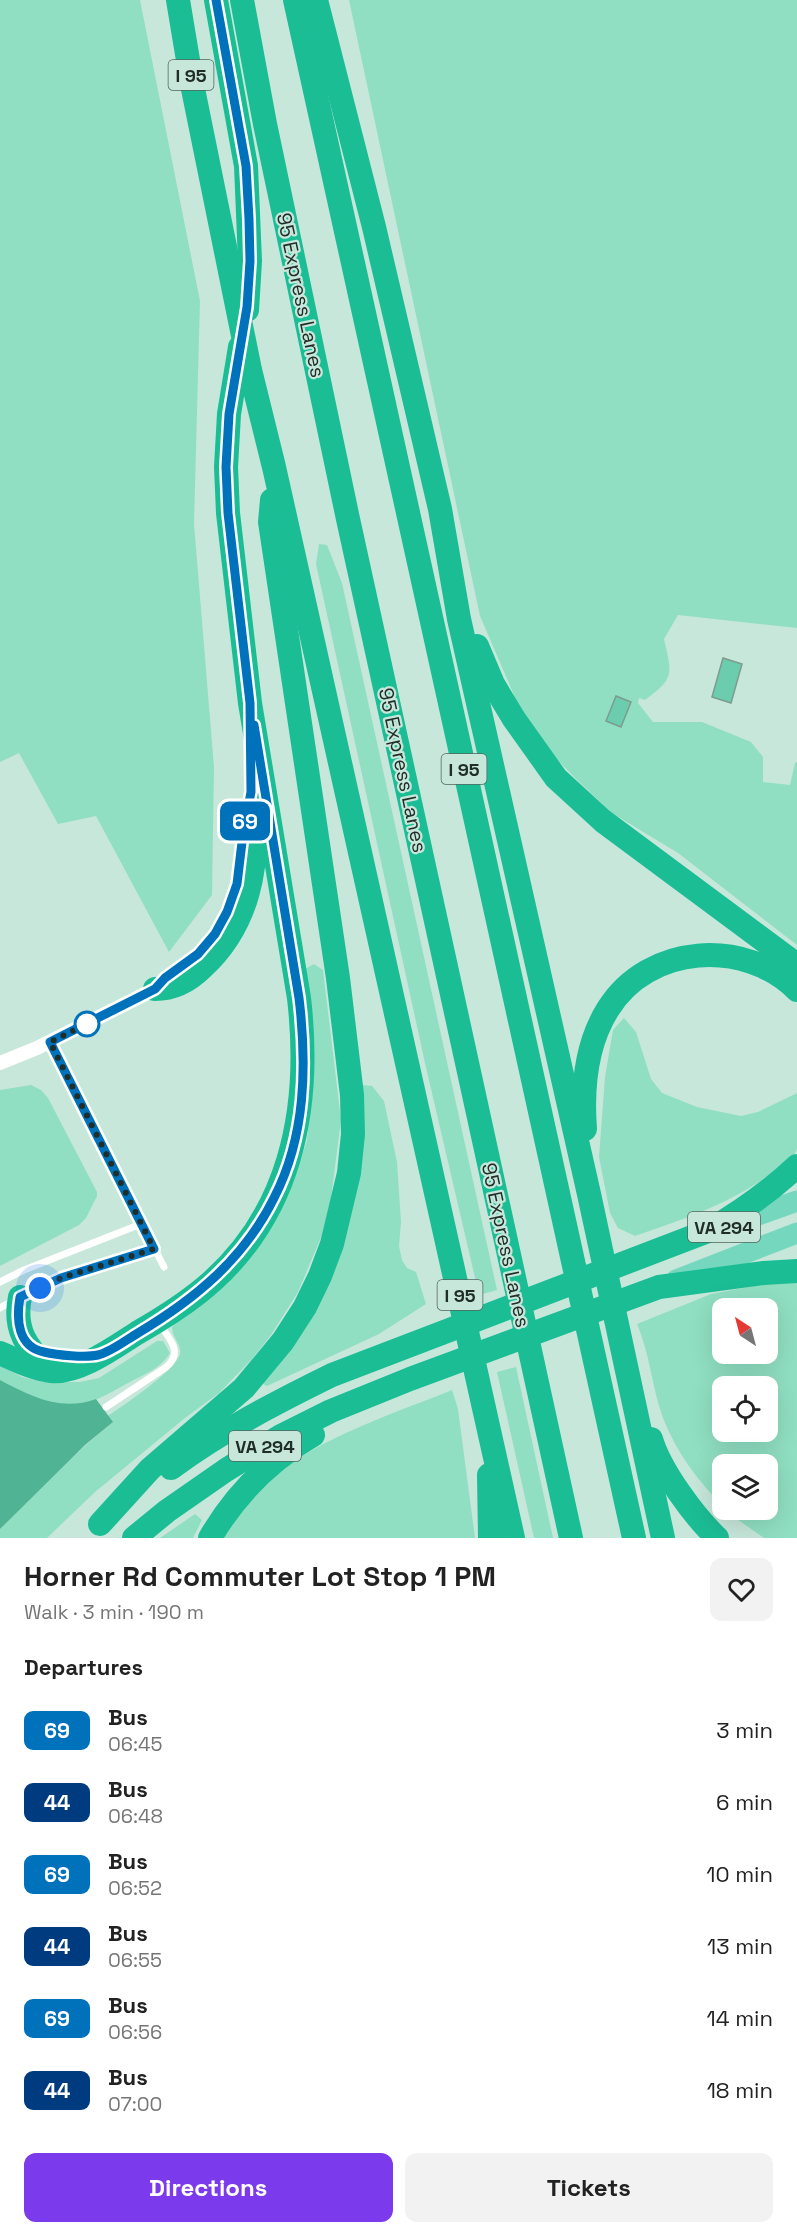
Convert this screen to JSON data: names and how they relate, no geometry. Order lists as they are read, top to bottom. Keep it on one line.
{"streets":{"highway":["I 95","95 Express Lanes","VA 294"]},"lines":["bus line 69"],"north":"top left","page":{"on_map":"69","heading":[["Horner Rd Commuter Lot Stop 1 PM","Walk · 3 min · 190 m"],"Departures"],"list":[{"mark":"69","name":"Bus","note":"06:45","value":"3 min"},{"mark":"44","name":"Bus","note":"06:48","value":"6 min"},{"mark":"69","name":"Bus","note":"06:52","value":"10 min"},{"mark":"44","name":"Bus","note":"06:55","value":"13 min"},{"mark":"69","name":"Bus","note":"06:56","value":"14 min"},{"mark":"44","name":"Bus","note":"07:00","value":"18 min"}],"buttons":["Directions","Tickets"]}}
